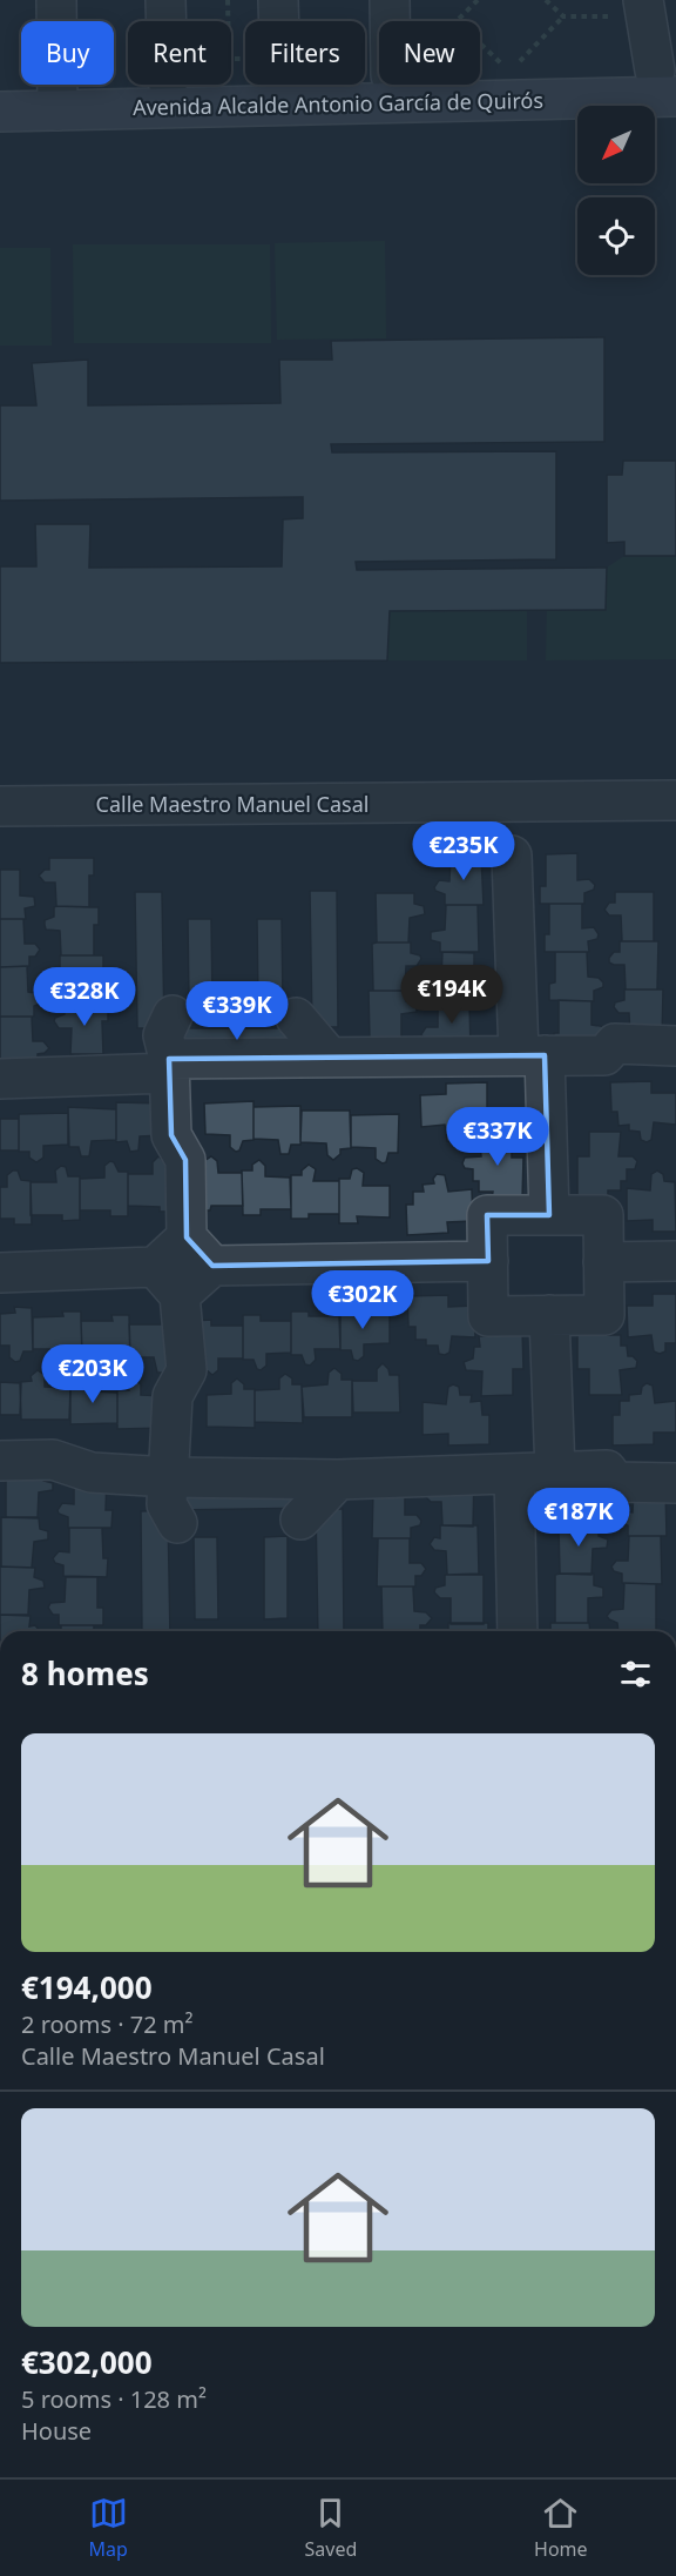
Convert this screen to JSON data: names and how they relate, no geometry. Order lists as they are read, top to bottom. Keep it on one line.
{"streets":{"street":["Avenida Alcalde Antonio García de Quirós","Calle Maestro Manuel Casal"]},"north":"bottom left","page":{"chip":["Buy","Rent","Filters","New"],"price":["€235K","€194K","€328K","€339K","€337K","€302K","€203K","€187K"],"heading":"8 homes","list":[{"name":"€194,000","note":"2 rooms · 72 m² · Calle Maestro Manuel Casal"},{"name":"€302,000","note":"5 rooms · 128 m² · House"}],"tabs":["Map","Saved","Home"]}}
